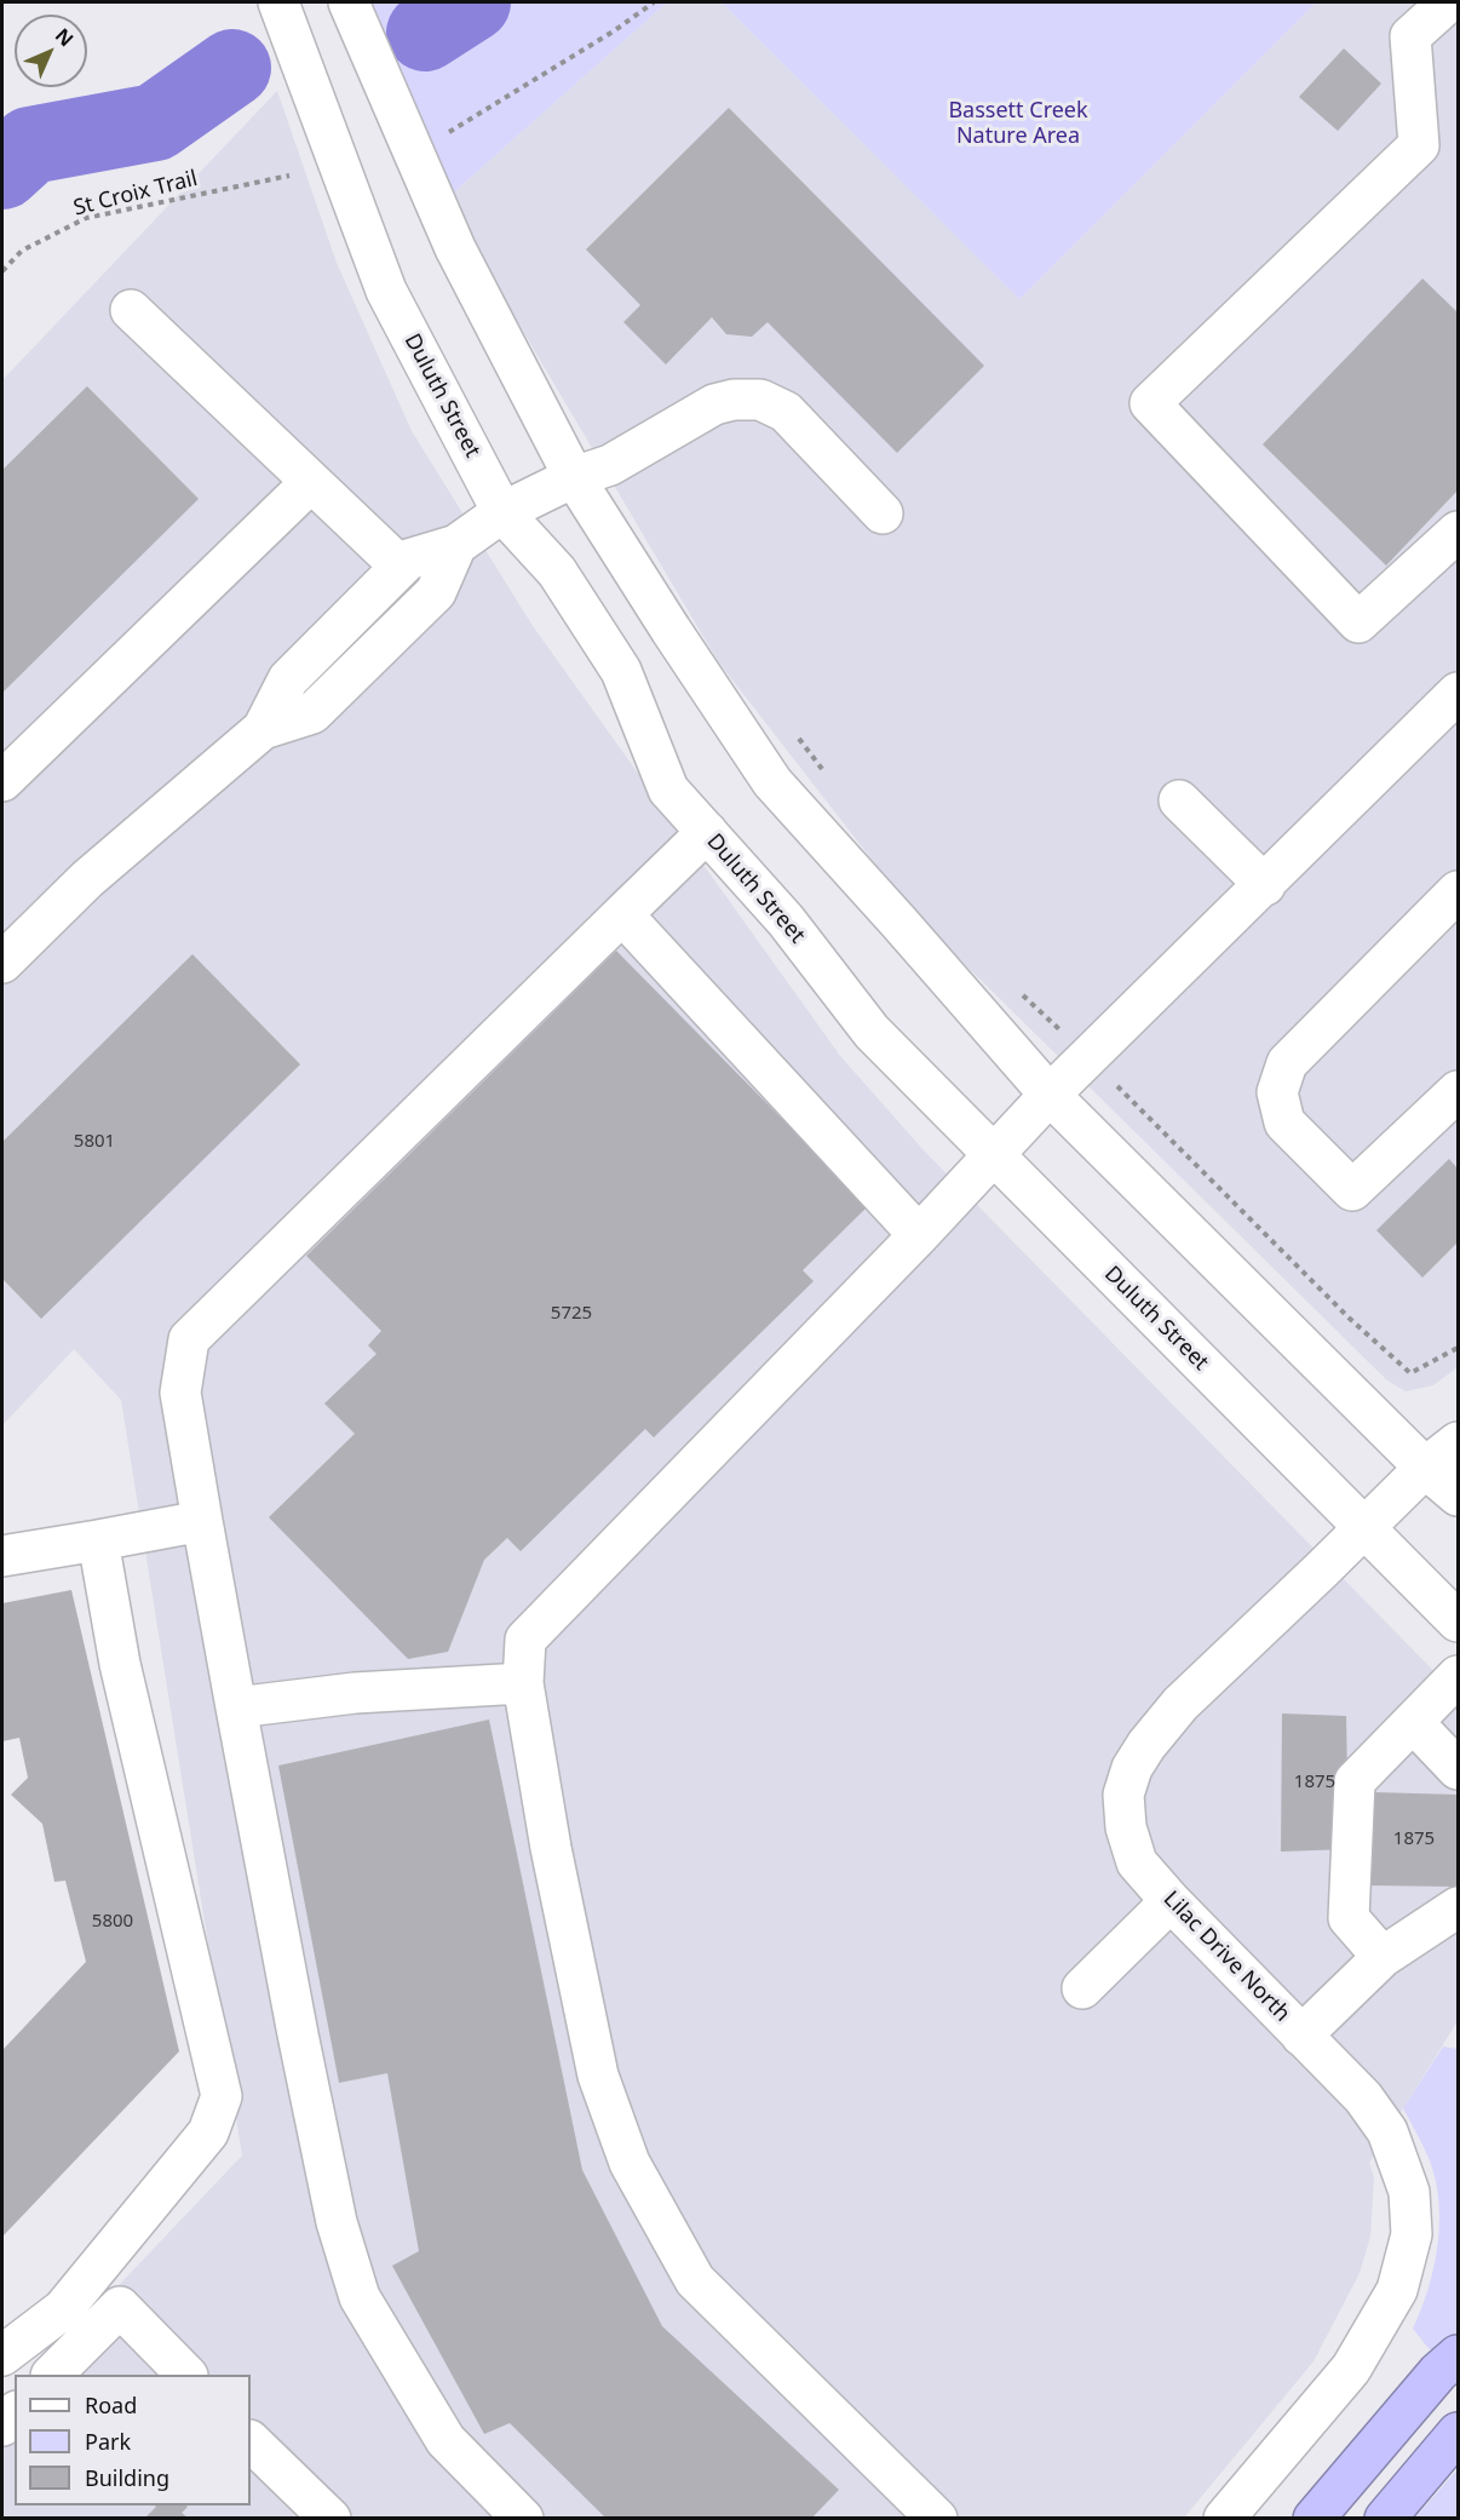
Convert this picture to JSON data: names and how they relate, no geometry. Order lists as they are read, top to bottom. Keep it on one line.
{"streets":{"street":["Duluth Street","Lilac Drive North"],"path":["St Croix Trail"]},"crossings":[["Duluth Street","Lilac Drive North"]],"parks":["Bassett Creek Nature Area"],"house_numbers":["5801","5725","1875","1875","5800"],"legend":["Road","Park","Building"],"north":"top right"}
